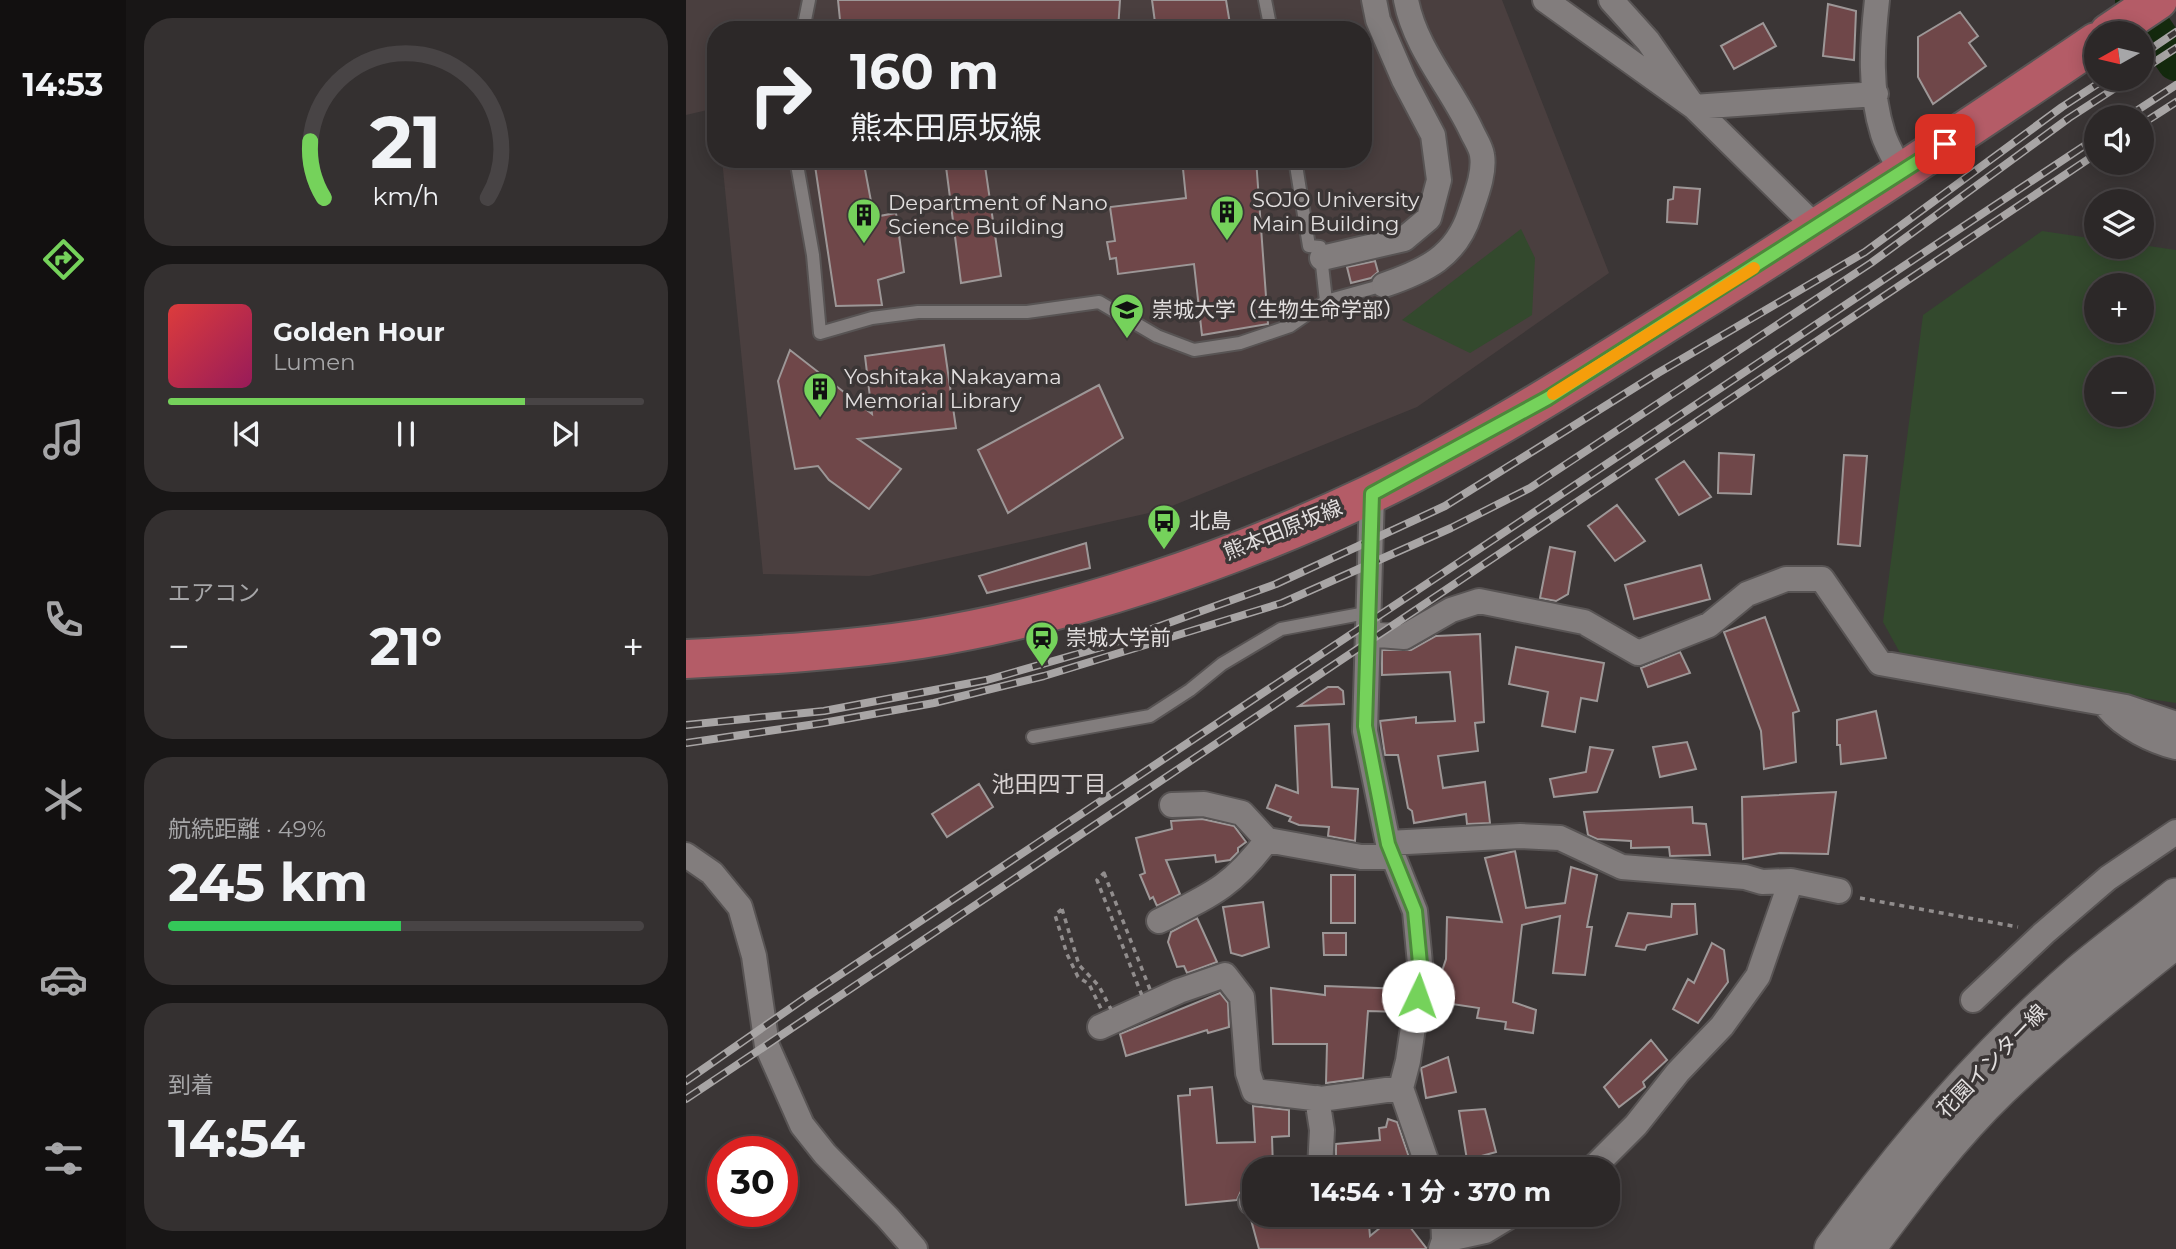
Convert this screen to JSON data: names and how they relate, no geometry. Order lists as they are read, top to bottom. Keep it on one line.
{"streets":{"main road":["熊本田原坂線","花園インター線"]},"districts":["池田四丁目"],"places":{"building":["SOJO University Main Building","Department of Nano Science Building","Yoshitaka Nakayama Memorial Library"],"school or university":["崇城大学（生物生命学部）"],"bus stop":["北島"],"station":["崇城大学前"]},"north":"left","page":{"tabs":"14:53","map_buttons":["+","−"],"turn":["160 m","熊本田原坂線"],"song":["Golden Hour","Lumen"],"tile":["エアコン",["航続距離 · 49%","245 km"],["到着","14:54"]],"heat":["−","21°","+"],"limit":"30","trip":"14:54 · 1 分 · 370 m","gauge":["21","km/h"]}}
